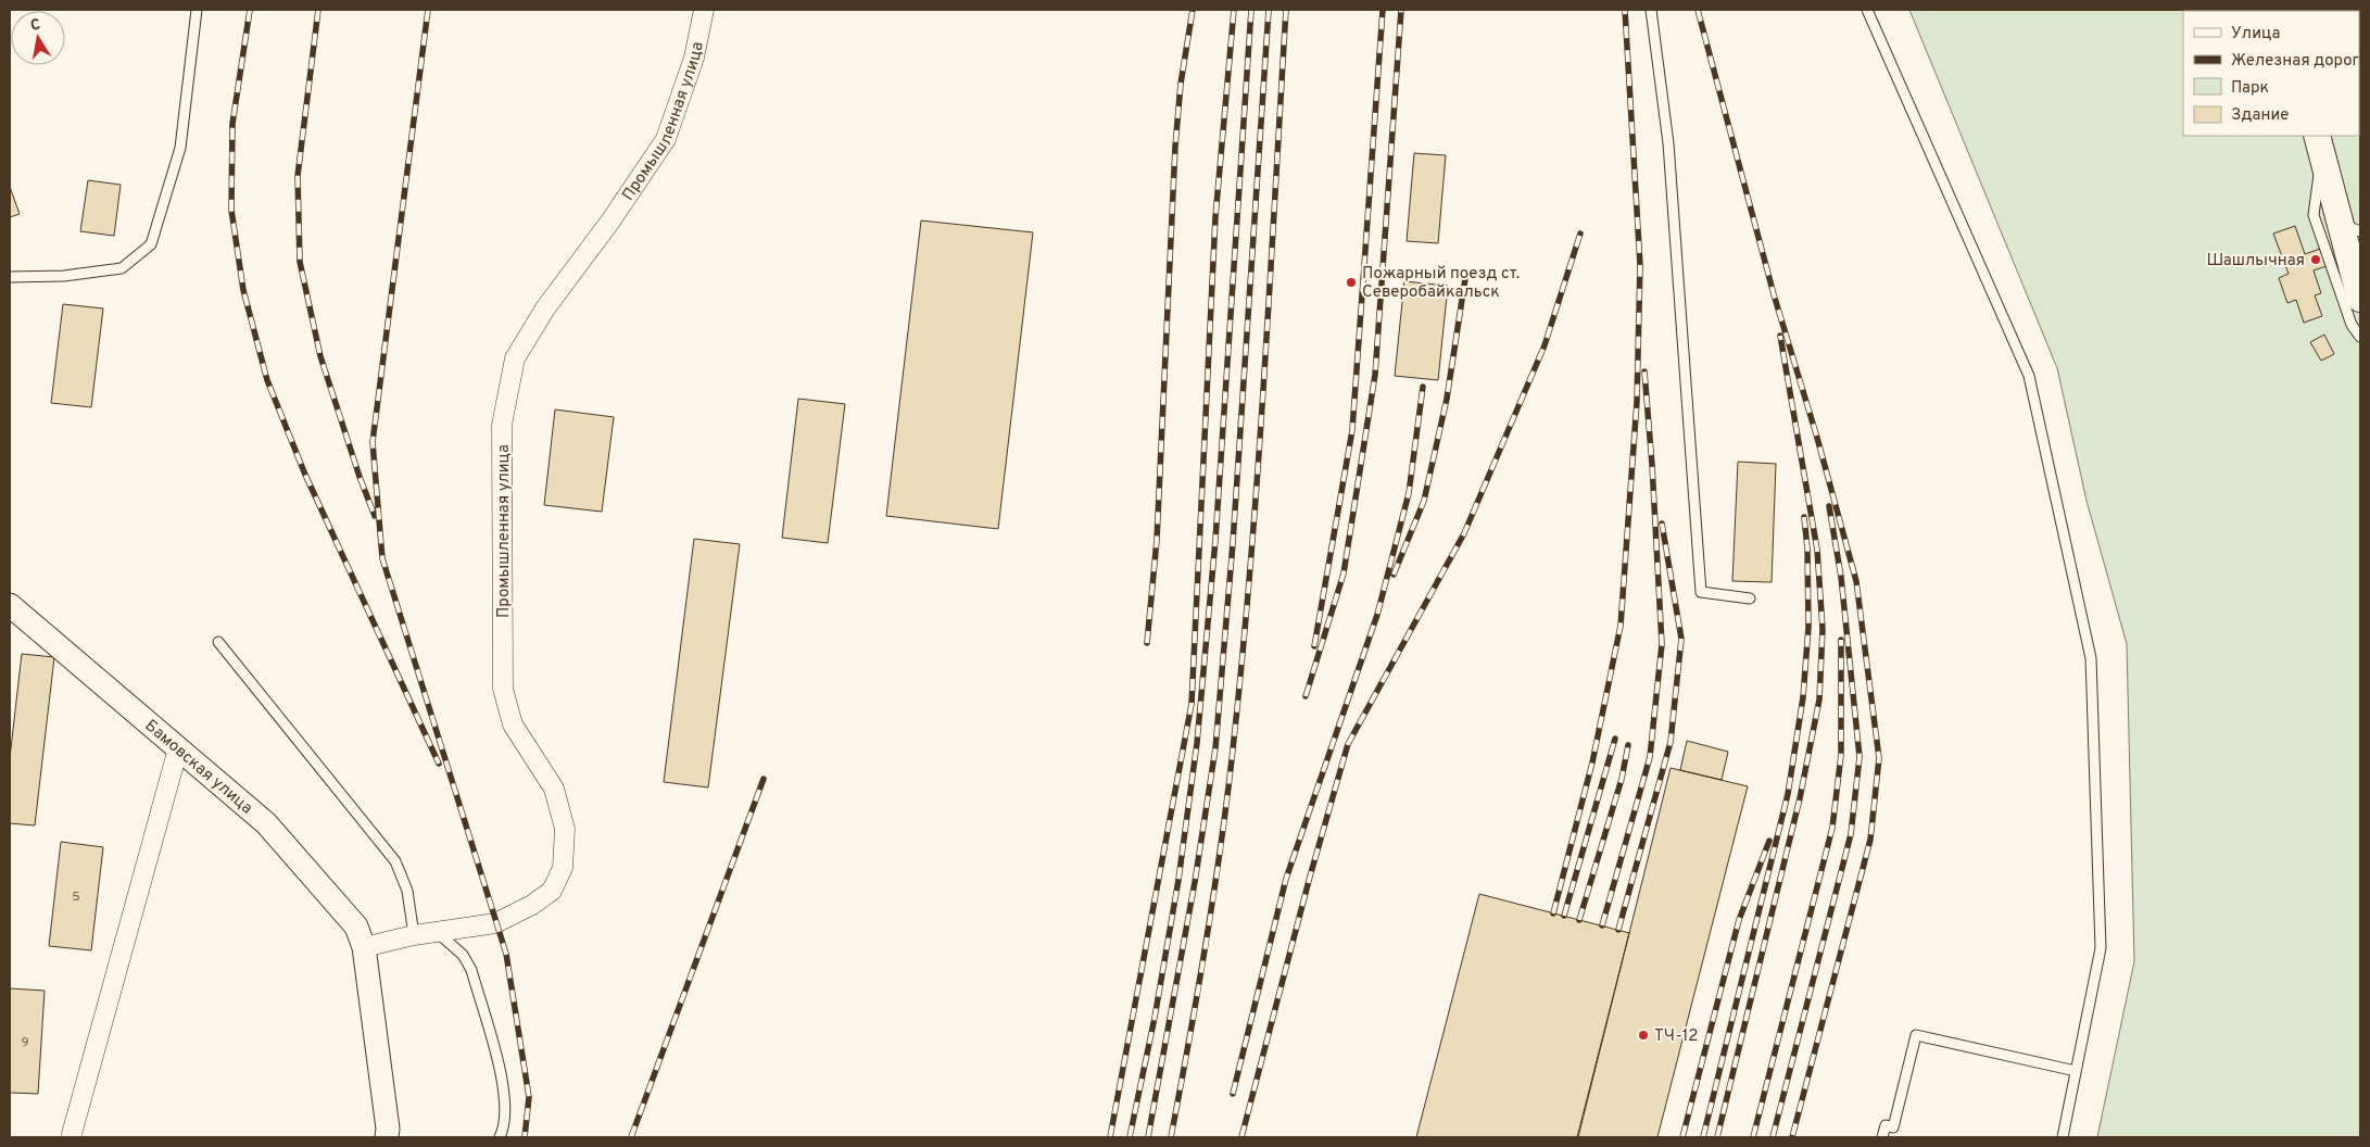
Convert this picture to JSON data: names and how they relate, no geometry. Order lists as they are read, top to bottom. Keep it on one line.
{"streets":{"street":["Промышленная улица","Бамовская улица"]},"crossings":[["Промышленная улица","Бамовская улица"]],"places":["Шашлычная","Пожарный поезд ст. Северобайкальск","ТЧ-12"],"house_numbers":["5","9"],"legend":["Улица","Железная дорога","Парк","Здание"],"north":"top"}
